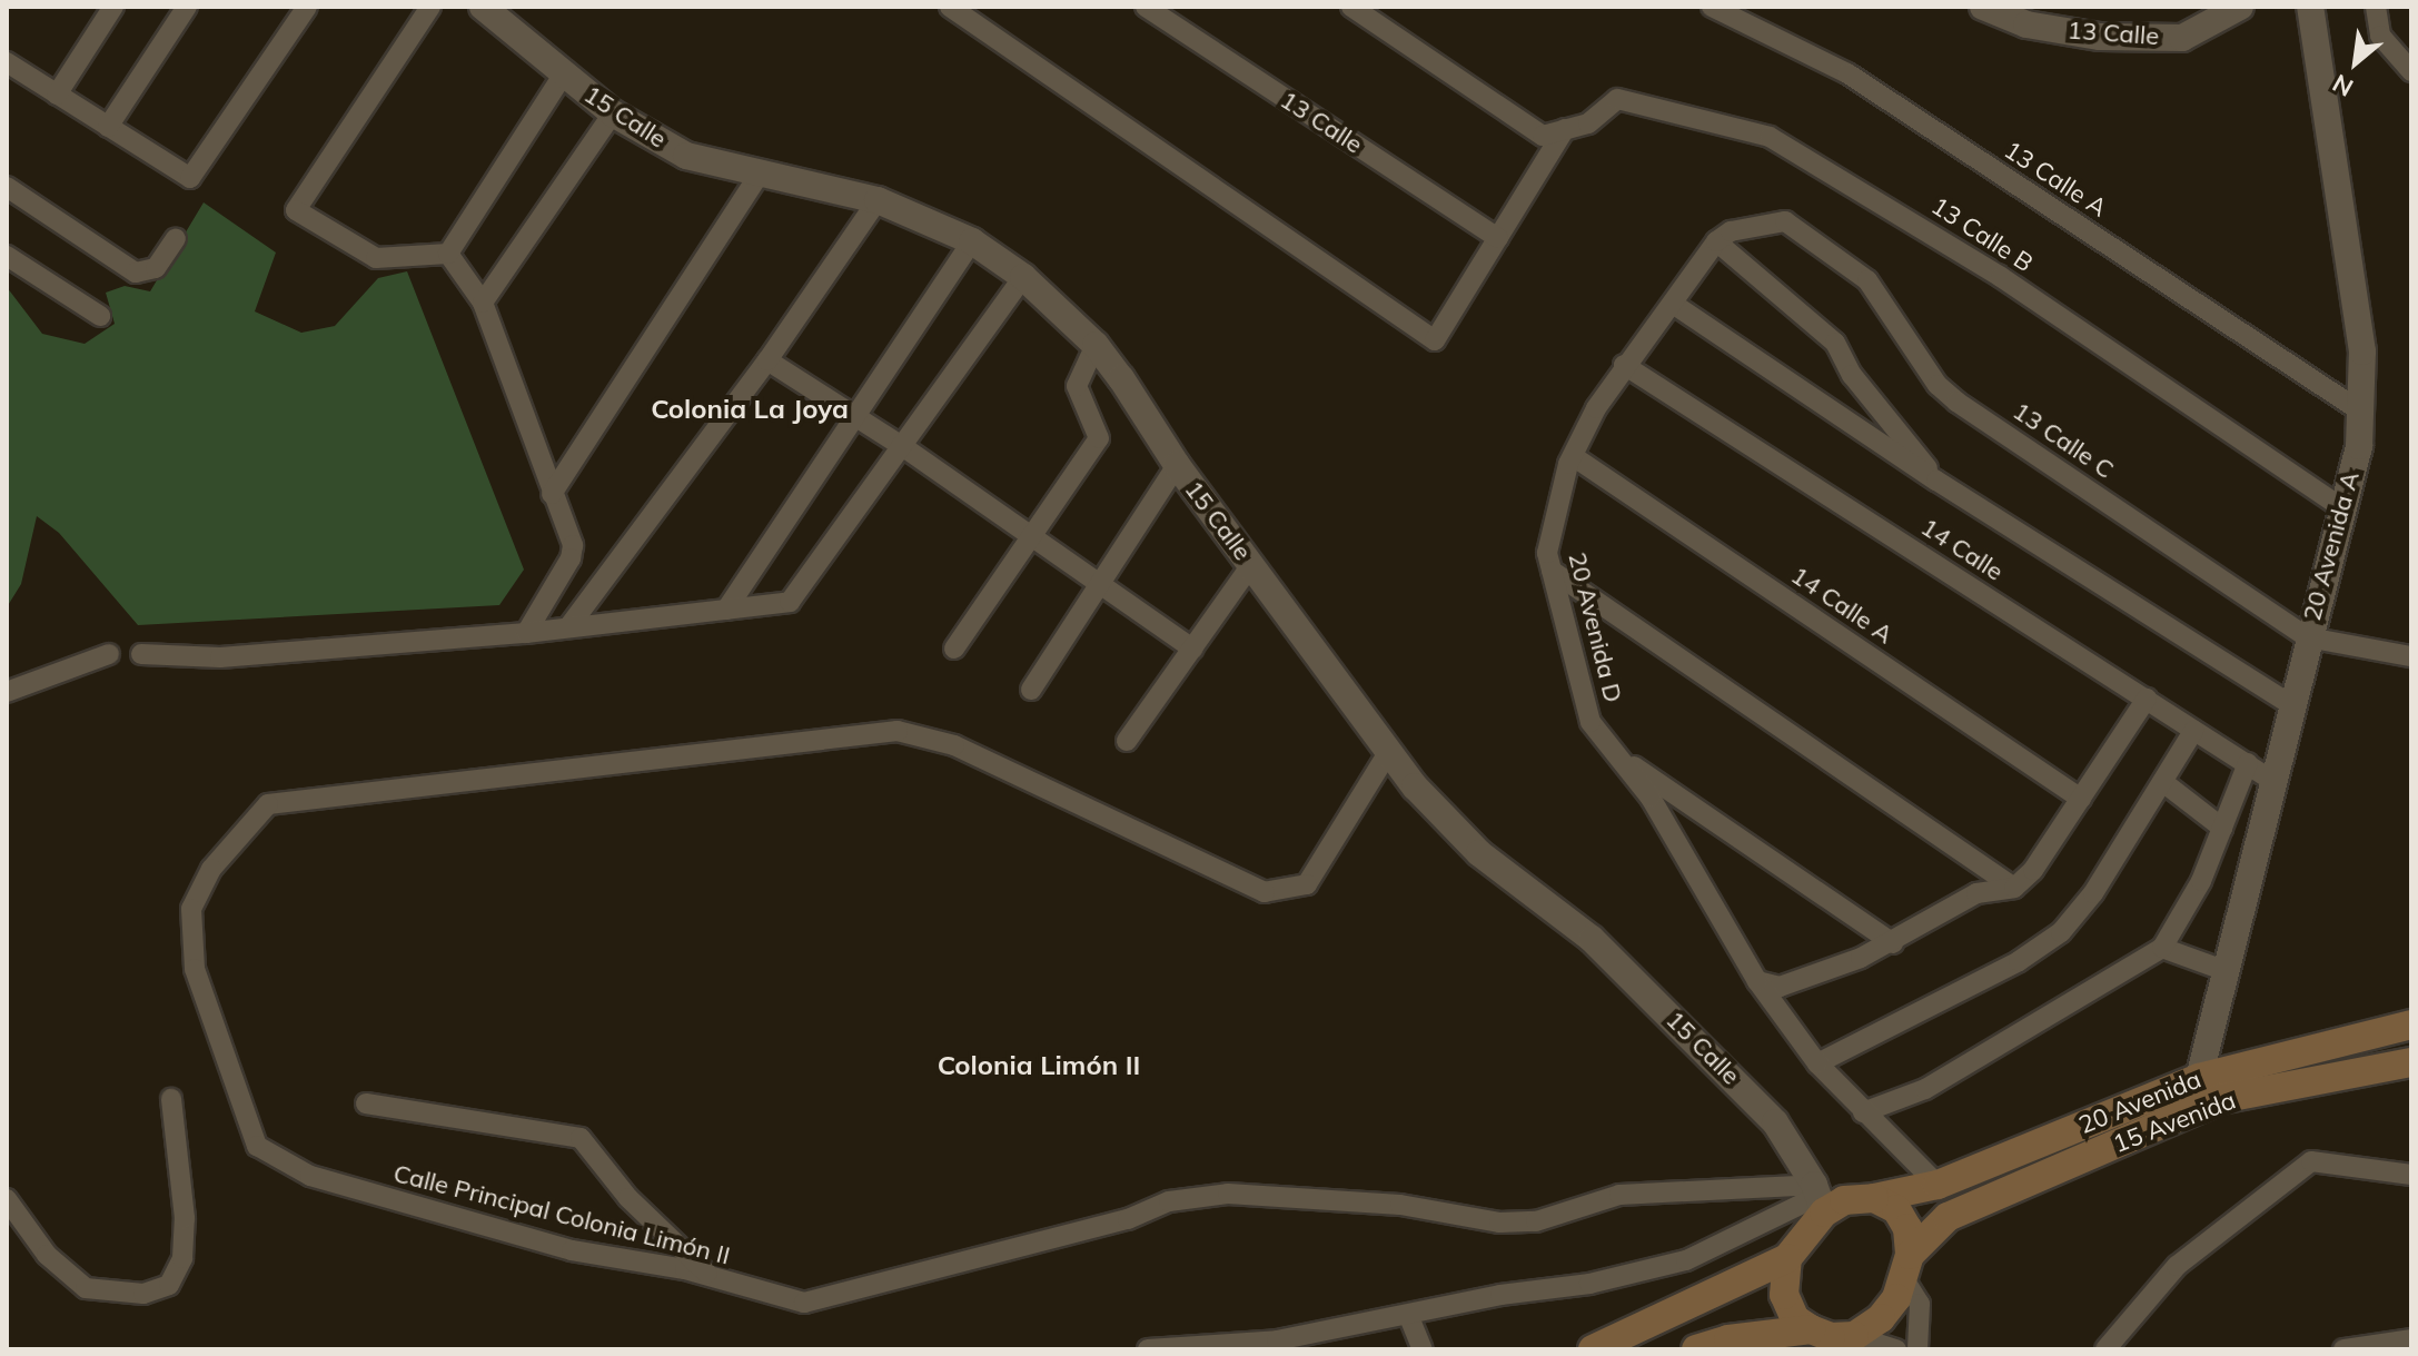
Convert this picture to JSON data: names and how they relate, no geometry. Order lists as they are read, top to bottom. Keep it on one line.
{"streets":{"main road":["20 Avenida","15 Avenida"],"street":["13 Calle","15 Calle","13 Calle A","13 Calle B","13 Calle C","20 Avenida A","14 Calle","14 Calle A","20 Avenida D","Calle Principal Colonia Limón II"]},"crossings":[["15 Calle","20 Avenida"],["15 Calle","15 Avenida"],["15 Calle","Calle Principal Colonia Limón II"],["13 Calle A","20 Avenida A"],["13 Calle B","20 Avenida A"],["13 Calle C","20 Avenida A"],["13 Calle C","20 Avenida D"],["20 Avenida A","14 Calle"],["20 Avenida A","20 Avenida"],["14 Calle","20 Avenida D"],["14 Calle A","20 Avenida D"],["20 Avenida","15 Avenida"],["20 Avenida","Calle Principal Colonia Limón II"],["15 Avenida","Calle Principal Colonia Limón II"]],"districts":["Colonia La Joya","Colonia Limón II"],"north":"bottom left"}
